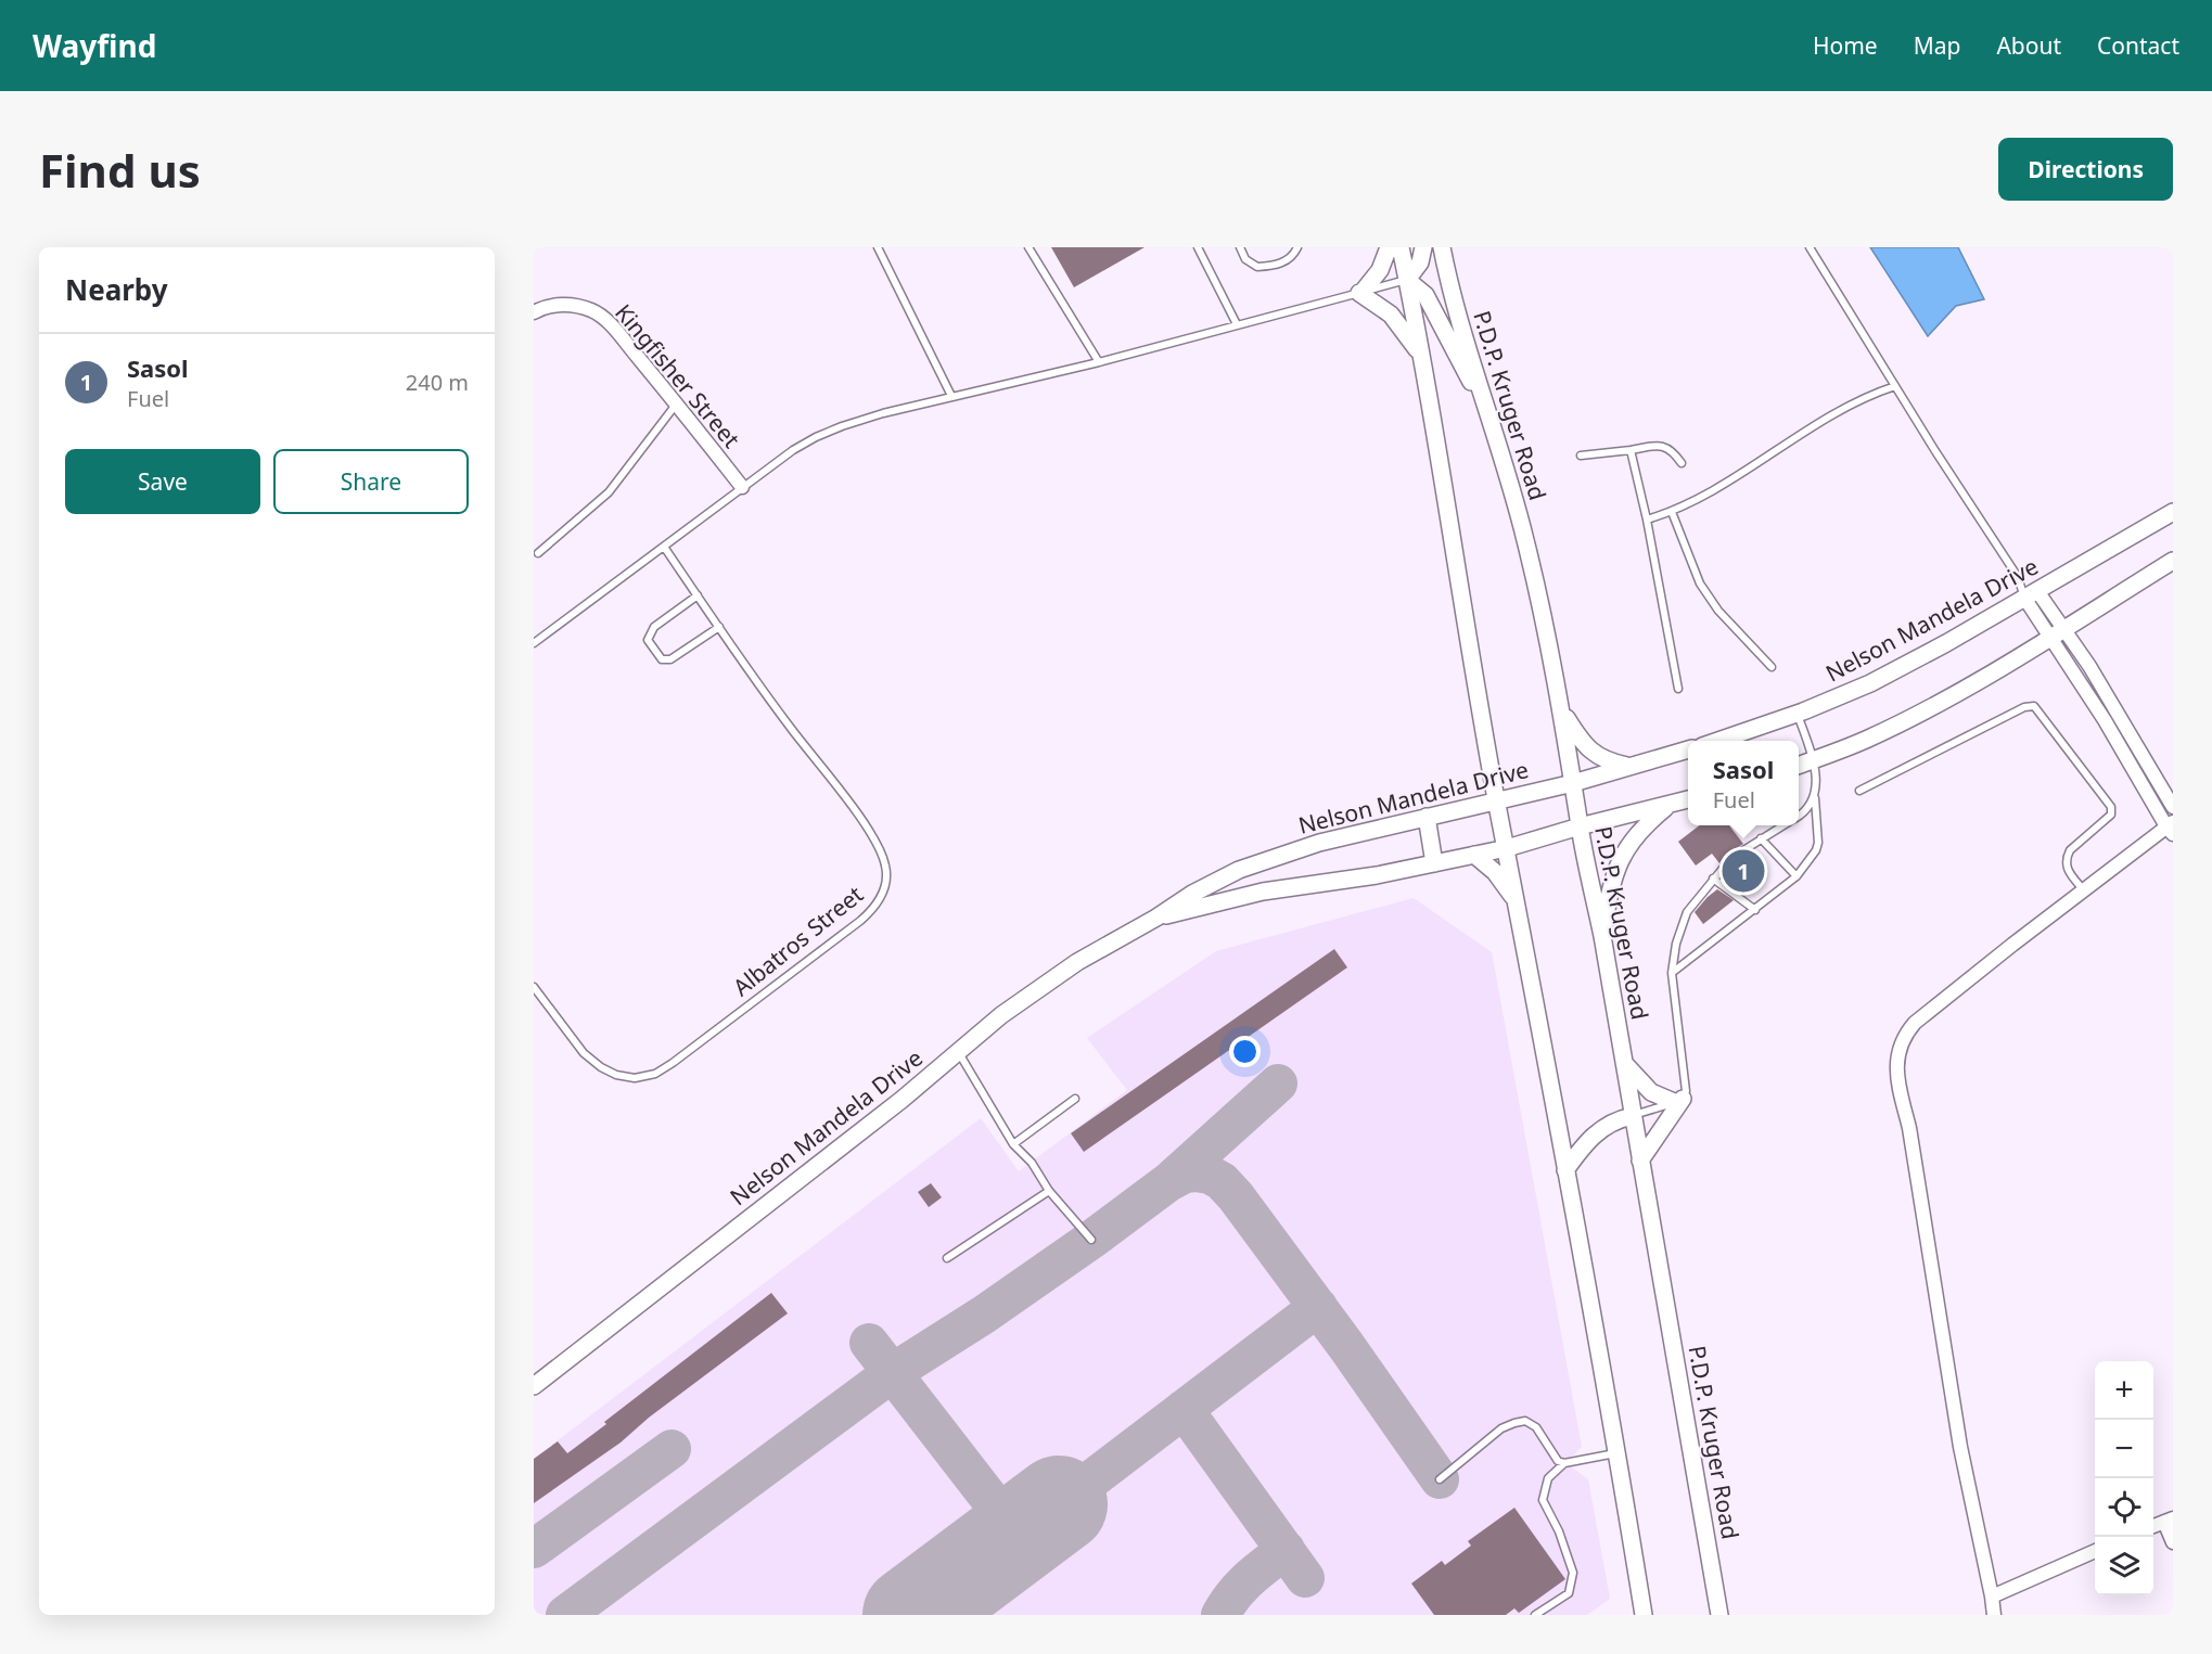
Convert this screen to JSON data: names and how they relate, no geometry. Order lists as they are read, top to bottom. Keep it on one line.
{"streets":{"street":["Kingfisher Street","P.D.P. Kruger Road","Nelson Mandela Drive"],"lane":["Albatros Street"]},"crossings":[["P.D.P. Kruger Road","Nelson Mandela Drive"]],"page":{"header":"Wayfind","nav":["Home","Map","About","Contact"],"buttons":["Directions",["Save","Share"]],"title":"Find us","heading":"Nearby","list":[{"mark":"1","name":"Sasol","note":"Fuel","value":"240 m"}],"popup":["Sasol","Fuel"],"pins":"1","map_buttons":["+","−"]}}
